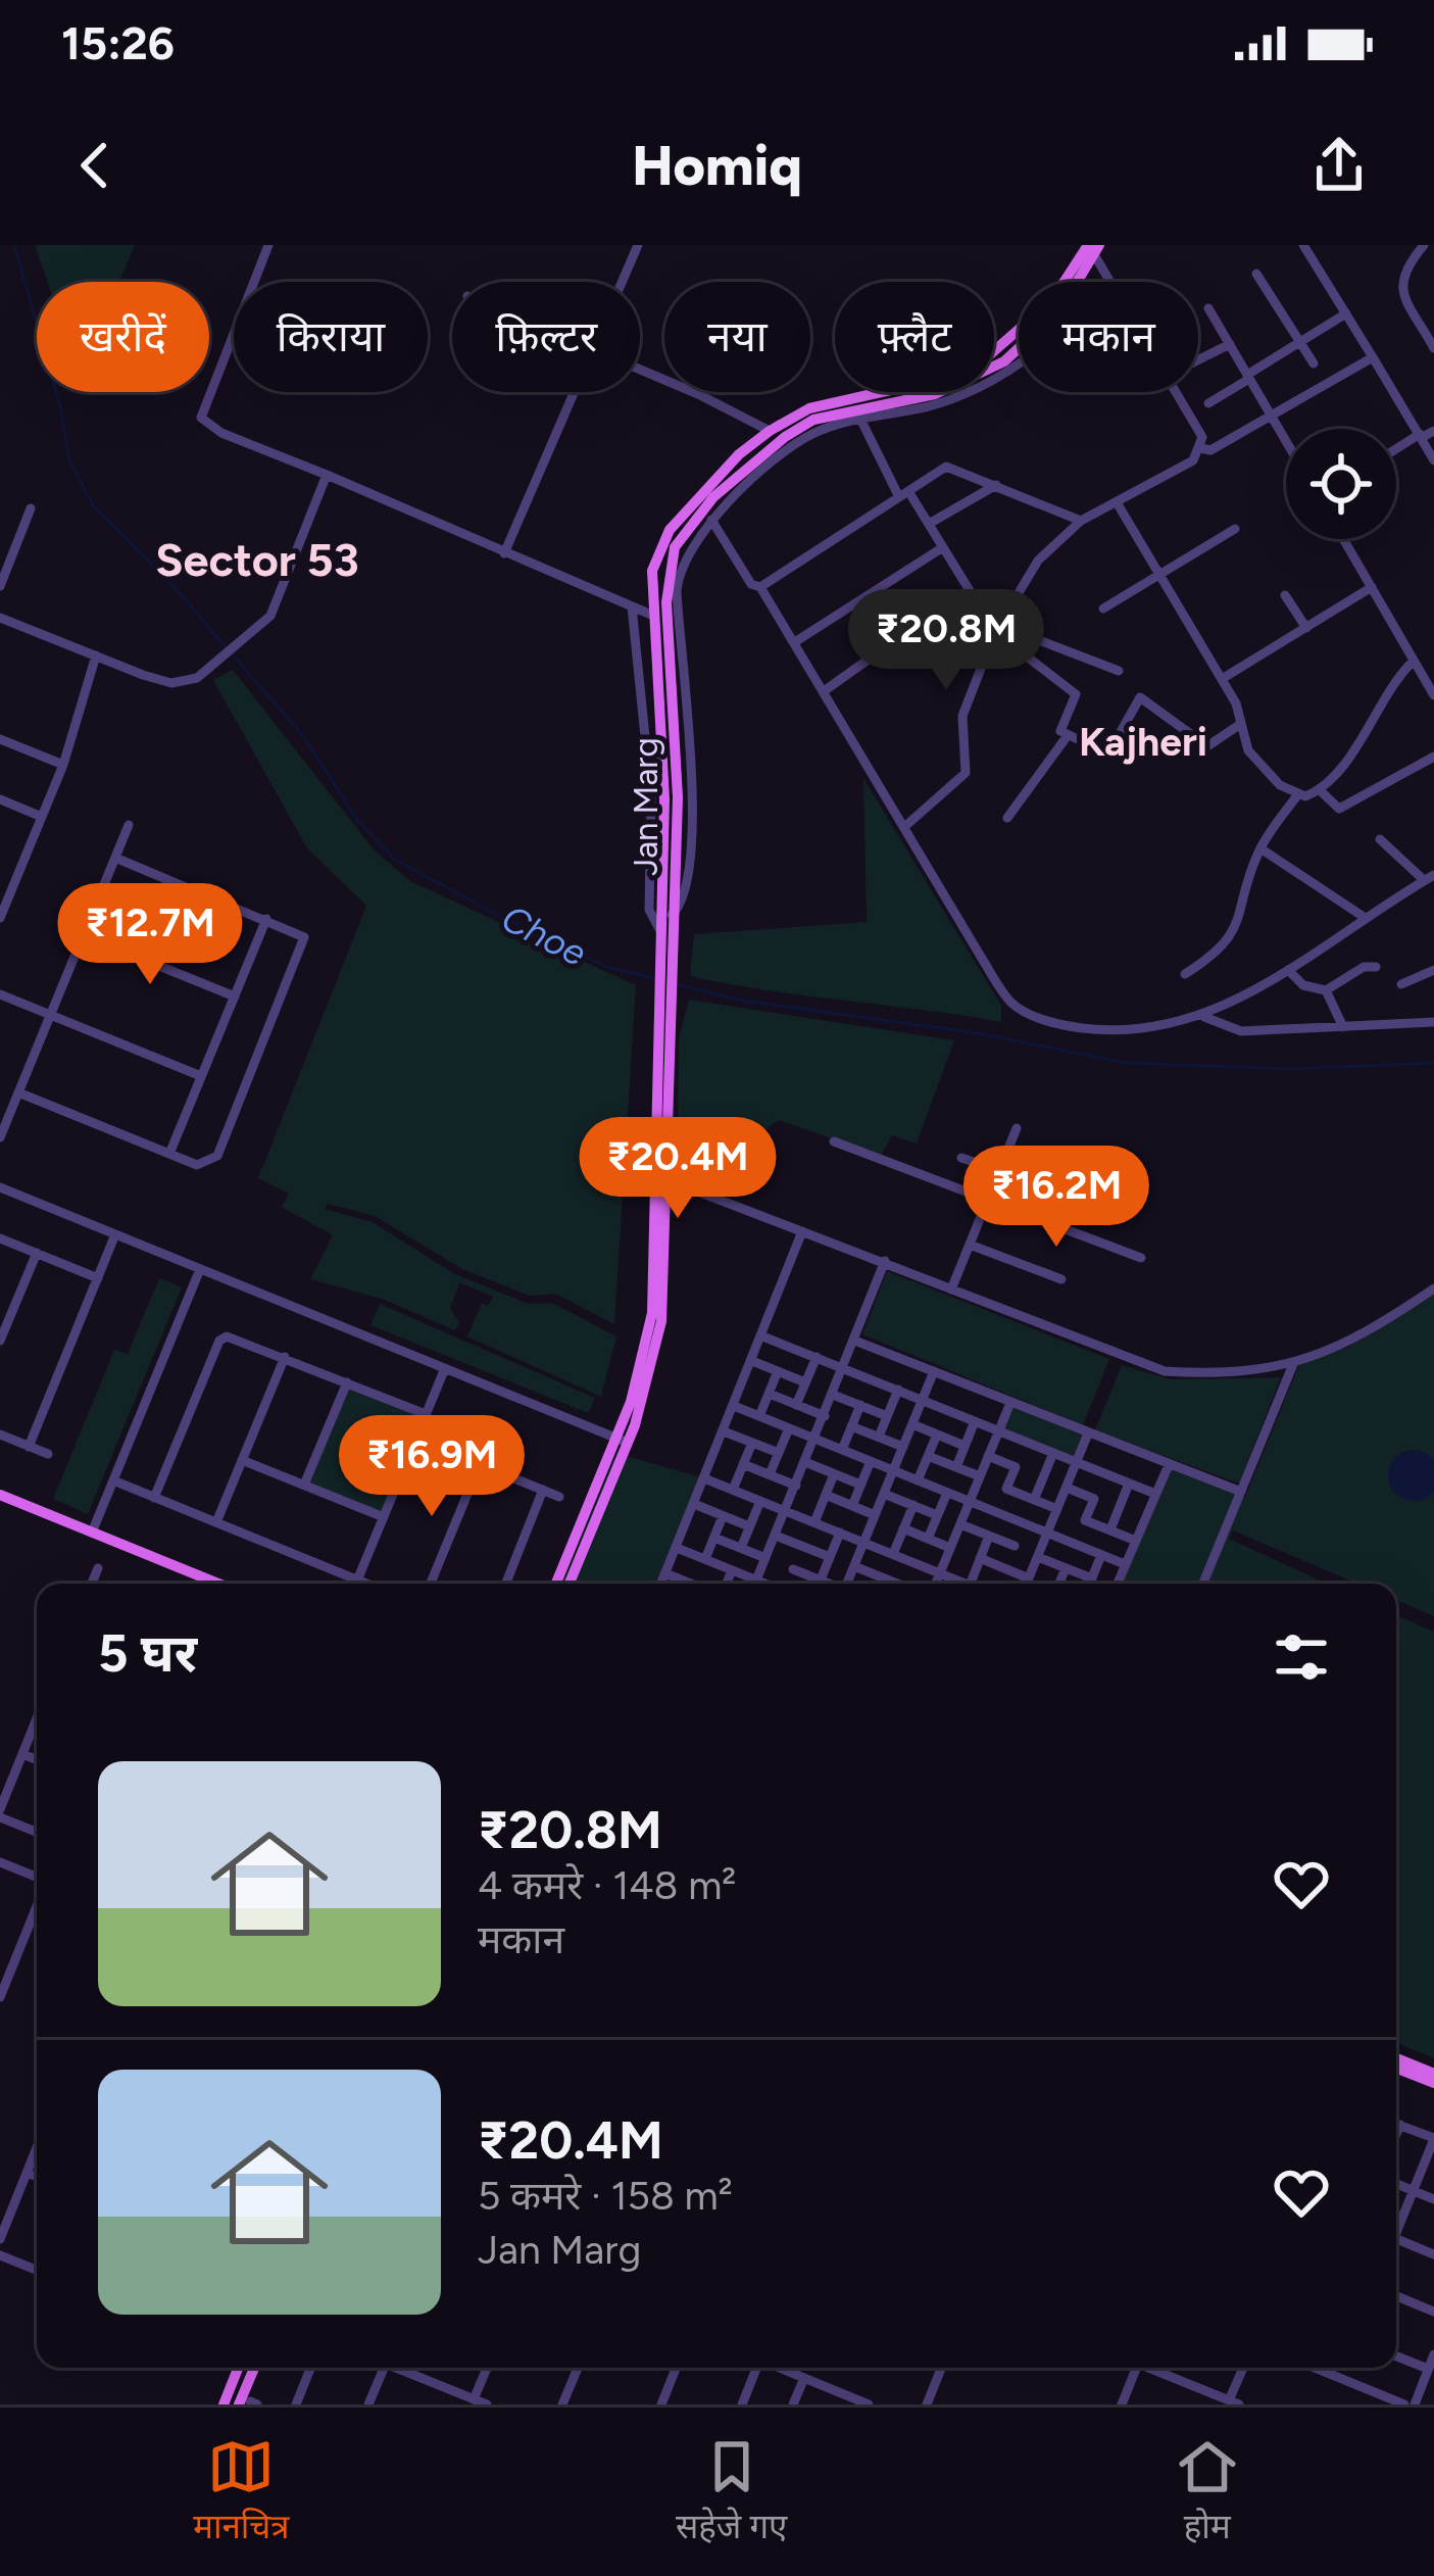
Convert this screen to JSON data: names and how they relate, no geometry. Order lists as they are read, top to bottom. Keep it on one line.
{"streets":{"main road":["Jan Marg"]},"districts":["Sector 53","Kajheri"],"water":["Choe"],"page":{"status":"15:26","header":"Homiq","chip":["खरीदें","किराया","फ़िल्टर","नया","फ़्लैट","मकान"],"price":["₹20.8M","₹12.7M","₹20.4M","₹16.2M","₹16.9M"],"heading":"5 घर","list":[{"name":"₹20.8M","note":"4 कमरे · 148 m² · मकान"},{"name":"₹20.4M","note":"5 कमरे · 158 m² · Jan Marg"}],"tabs":["मानचित्र","सहेजे गए","होम"]}}
